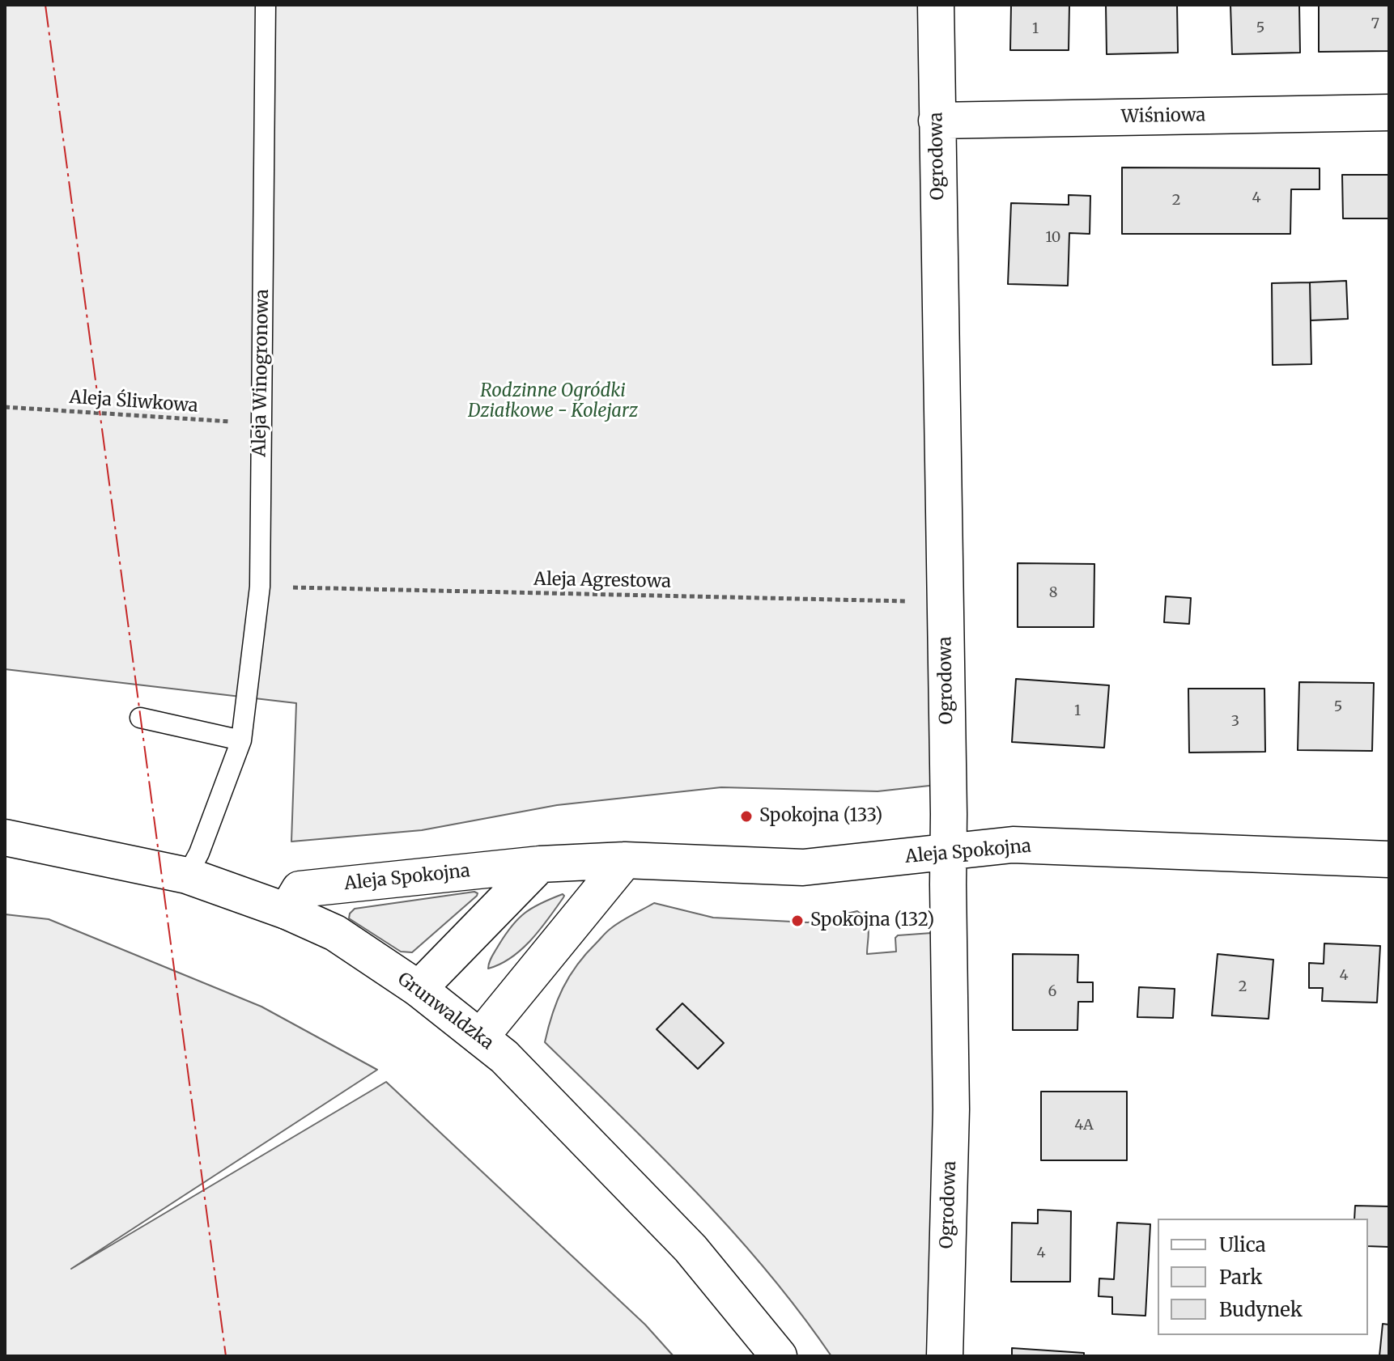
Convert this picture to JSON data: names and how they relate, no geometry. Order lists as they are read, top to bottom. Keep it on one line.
{"streets":{"street":["Wiśniowa","Ogrodowa","Aleja Spokojna","Grunwaldzka"],"lane":["Aleja Winogronowa"],"path":["Aleja Śliwkowa","Aleja Agrestowa"]},"crossings":[["Wiśniowa","Ogrodowa"],["Ogrodowa","Aleja Agrestowa"],["Ogrodowa","Aleja Spokojna"],["Aleja Winogronowa","Aleja Śliwkowa"],["Aleja Winogronowa","Aleja Agrestowa"],["Aleja Winogronowa","Grunwaldzka"],["Aleja Spokojna","Grunwaldzka"]],"parks":["Rodzinne Ogródki Działkowe - Kolejarz"],"places":["Spokojna (133)","Spokojna (132)"],"house_numbers":["7","5","1","4","2","10","8","5","1","3","4","2","6","4A","4"],"legend":["Ulica","Park","Budynek"]}
